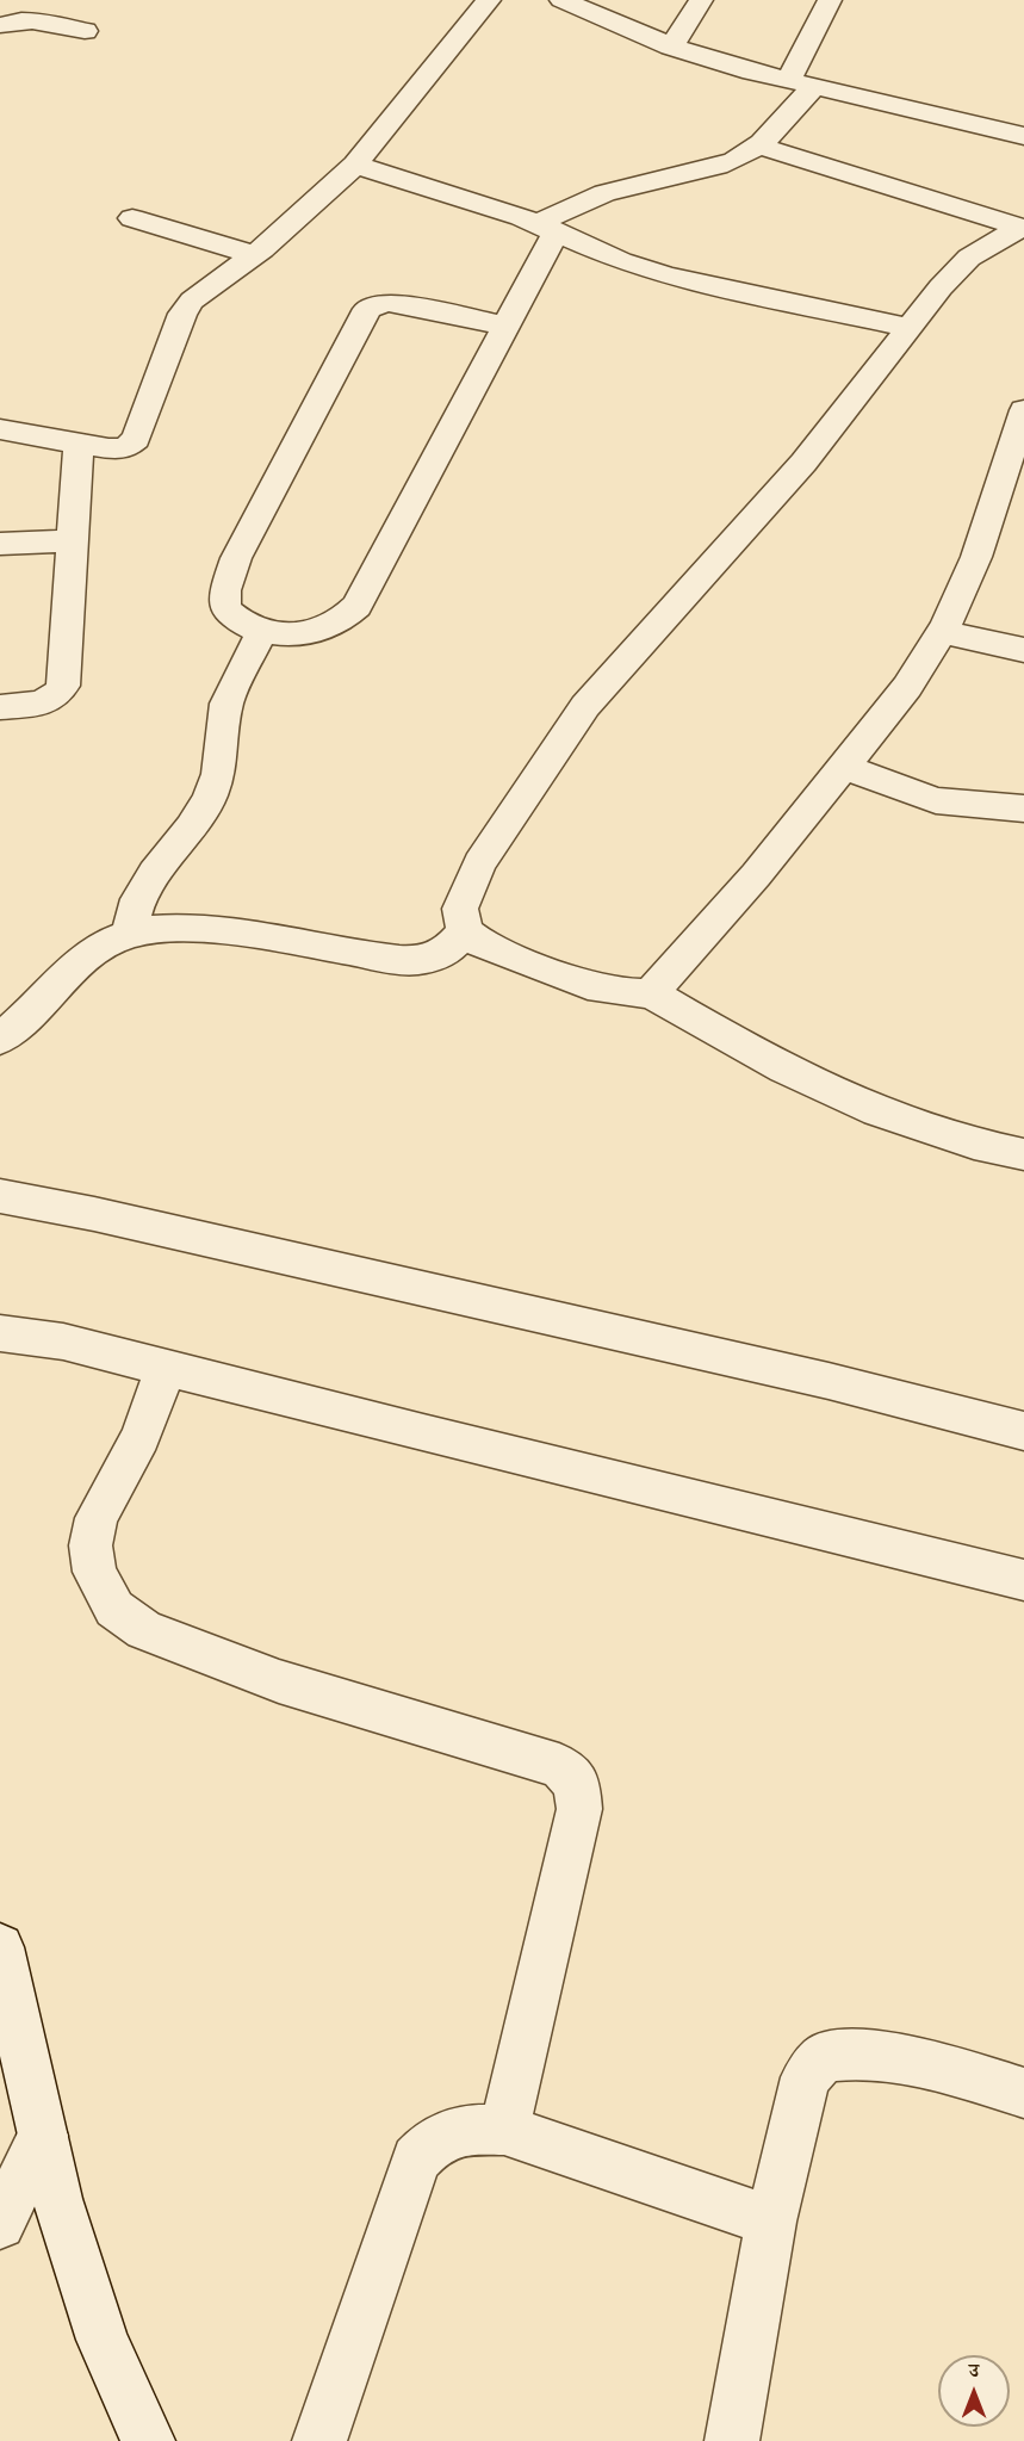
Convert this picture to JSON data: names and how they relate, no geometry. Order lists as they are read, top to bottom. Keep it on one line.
{"north":"top"}
